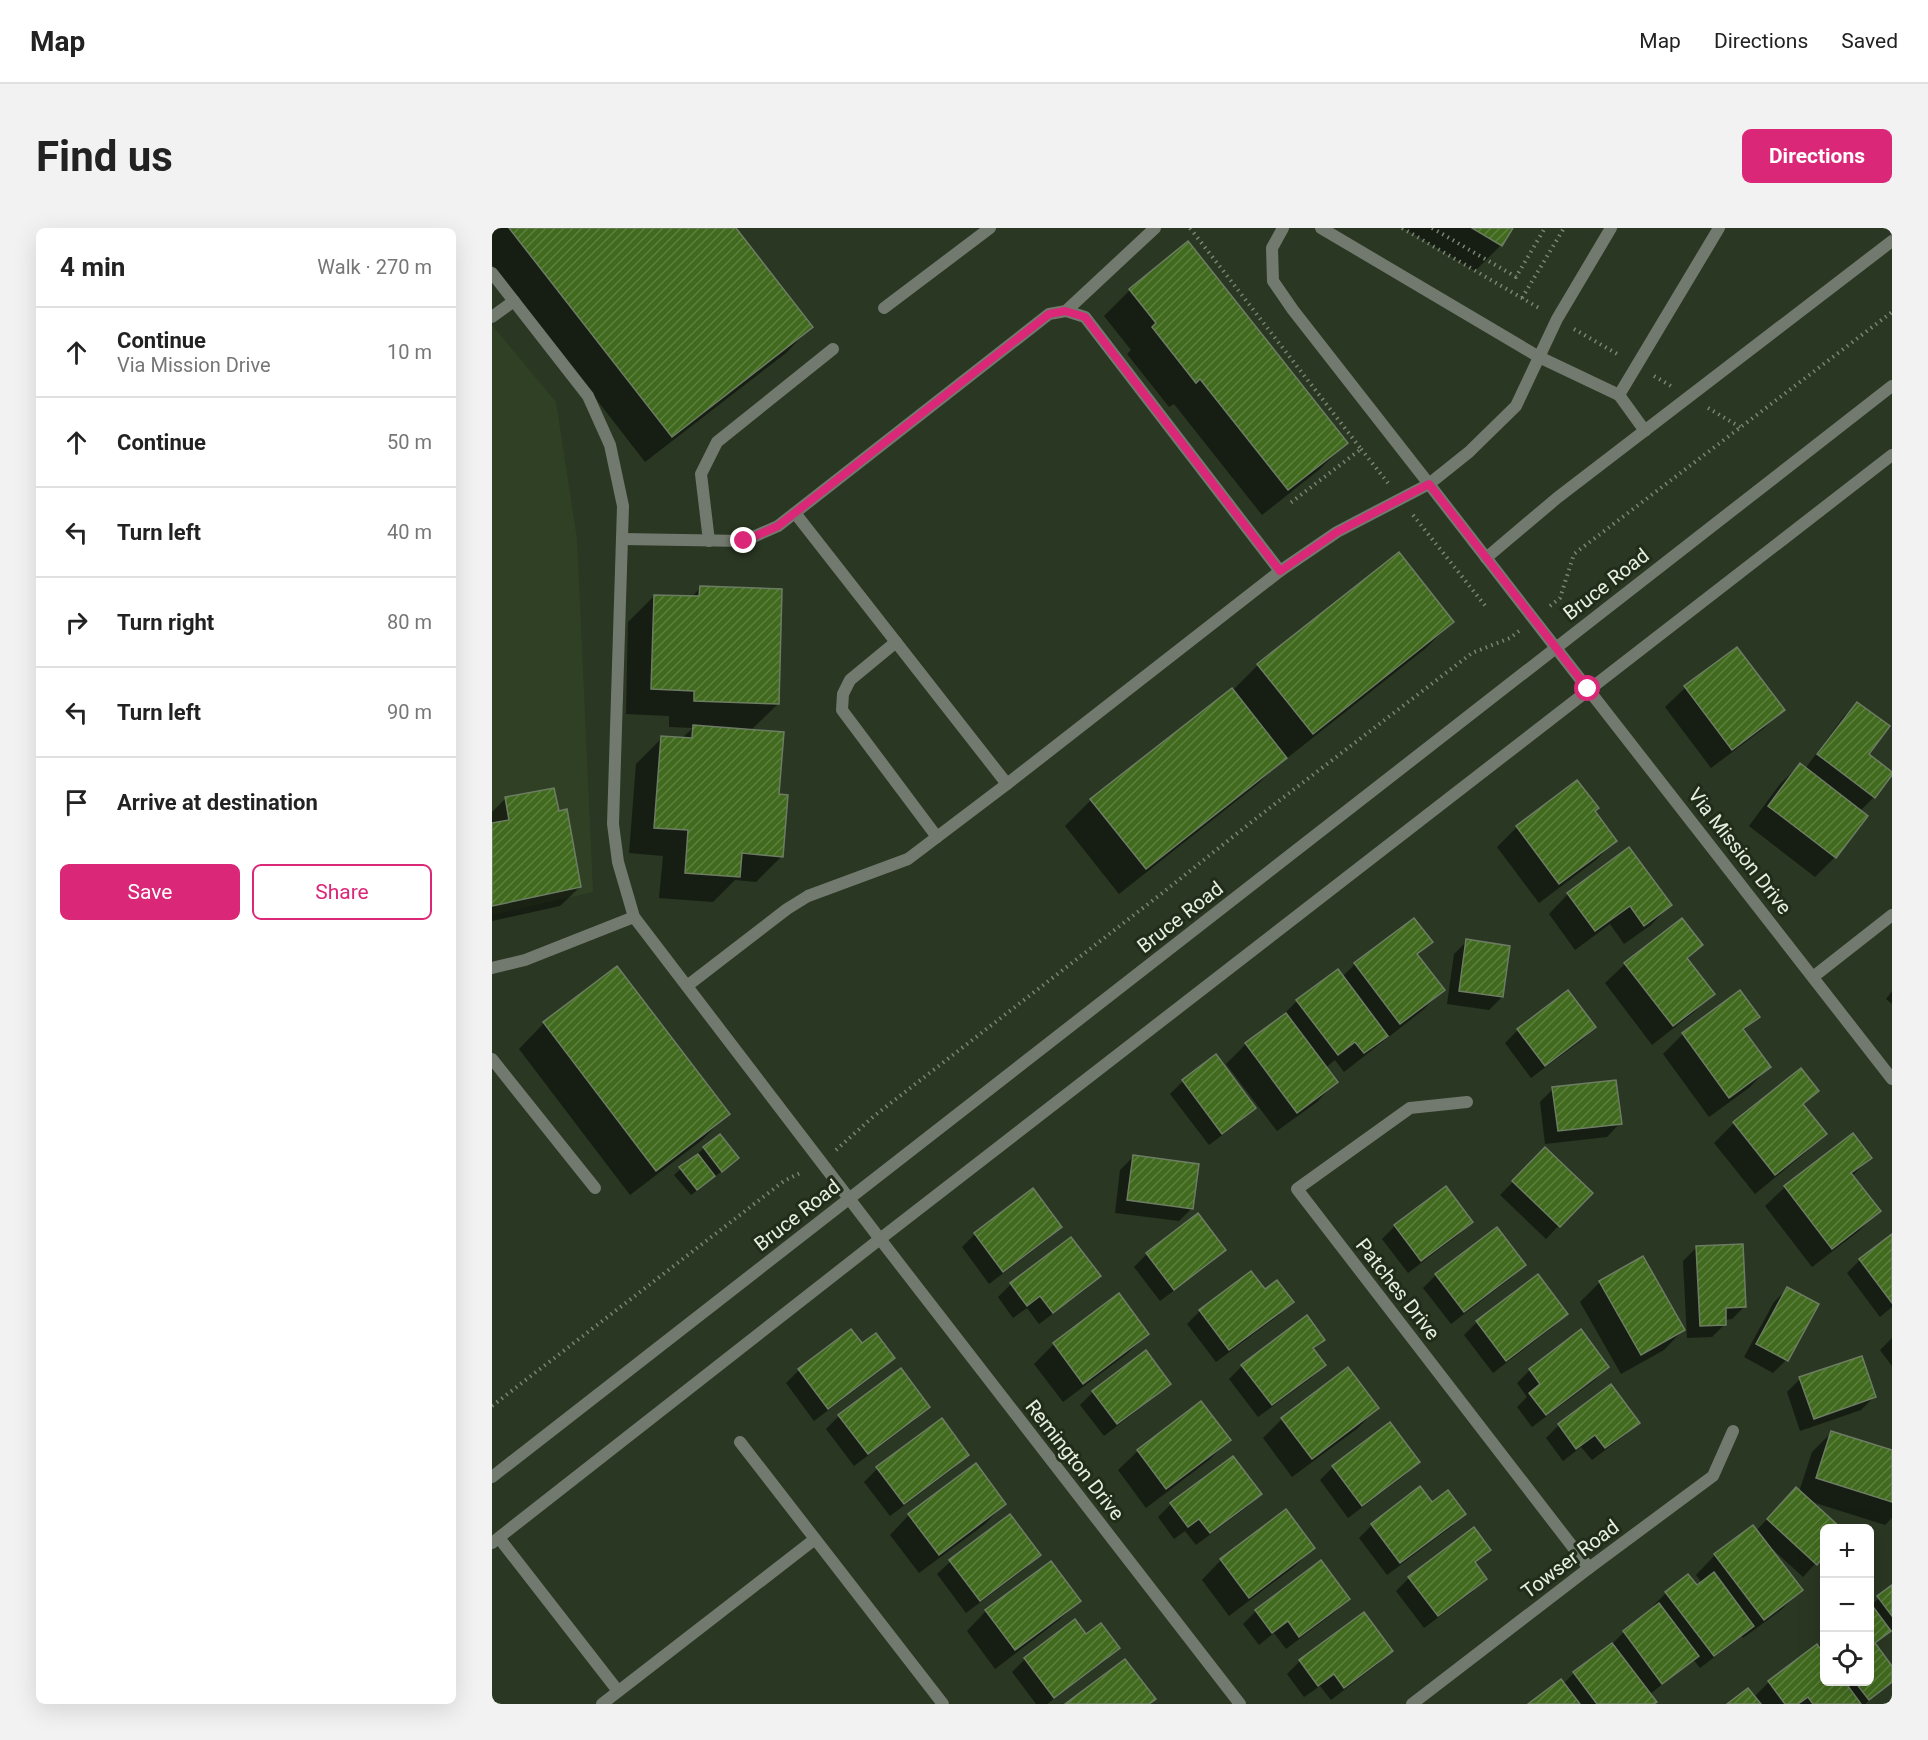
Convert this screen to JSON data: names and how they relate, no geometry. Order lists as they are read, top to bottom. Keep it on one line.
{"streets":{"street":["Bruce Road","Via Mission Drive","Patches Drive","Remington Drive","Towser Road"]},"crossings":[["Bruce Road","Via Mission Drive"],["Bruce Road","Remington Drive"],["Patches Drive","Towser Road"]],"page":{"header":"Map","nav":["Map","Directions","Saved"],"buttons":["Directions",["Save","Share"]],"title":"Find us","heading":["4 min","Walk · 270 m"],"list":[["Continue","Via Mission Drive","10 m"],["Continue","50 m"],["Turn left","40 m"],["Turn right","80 m"],["Turn left","90 m"],"Arrive at destination"],"map_buttons":["+","−"]}}
